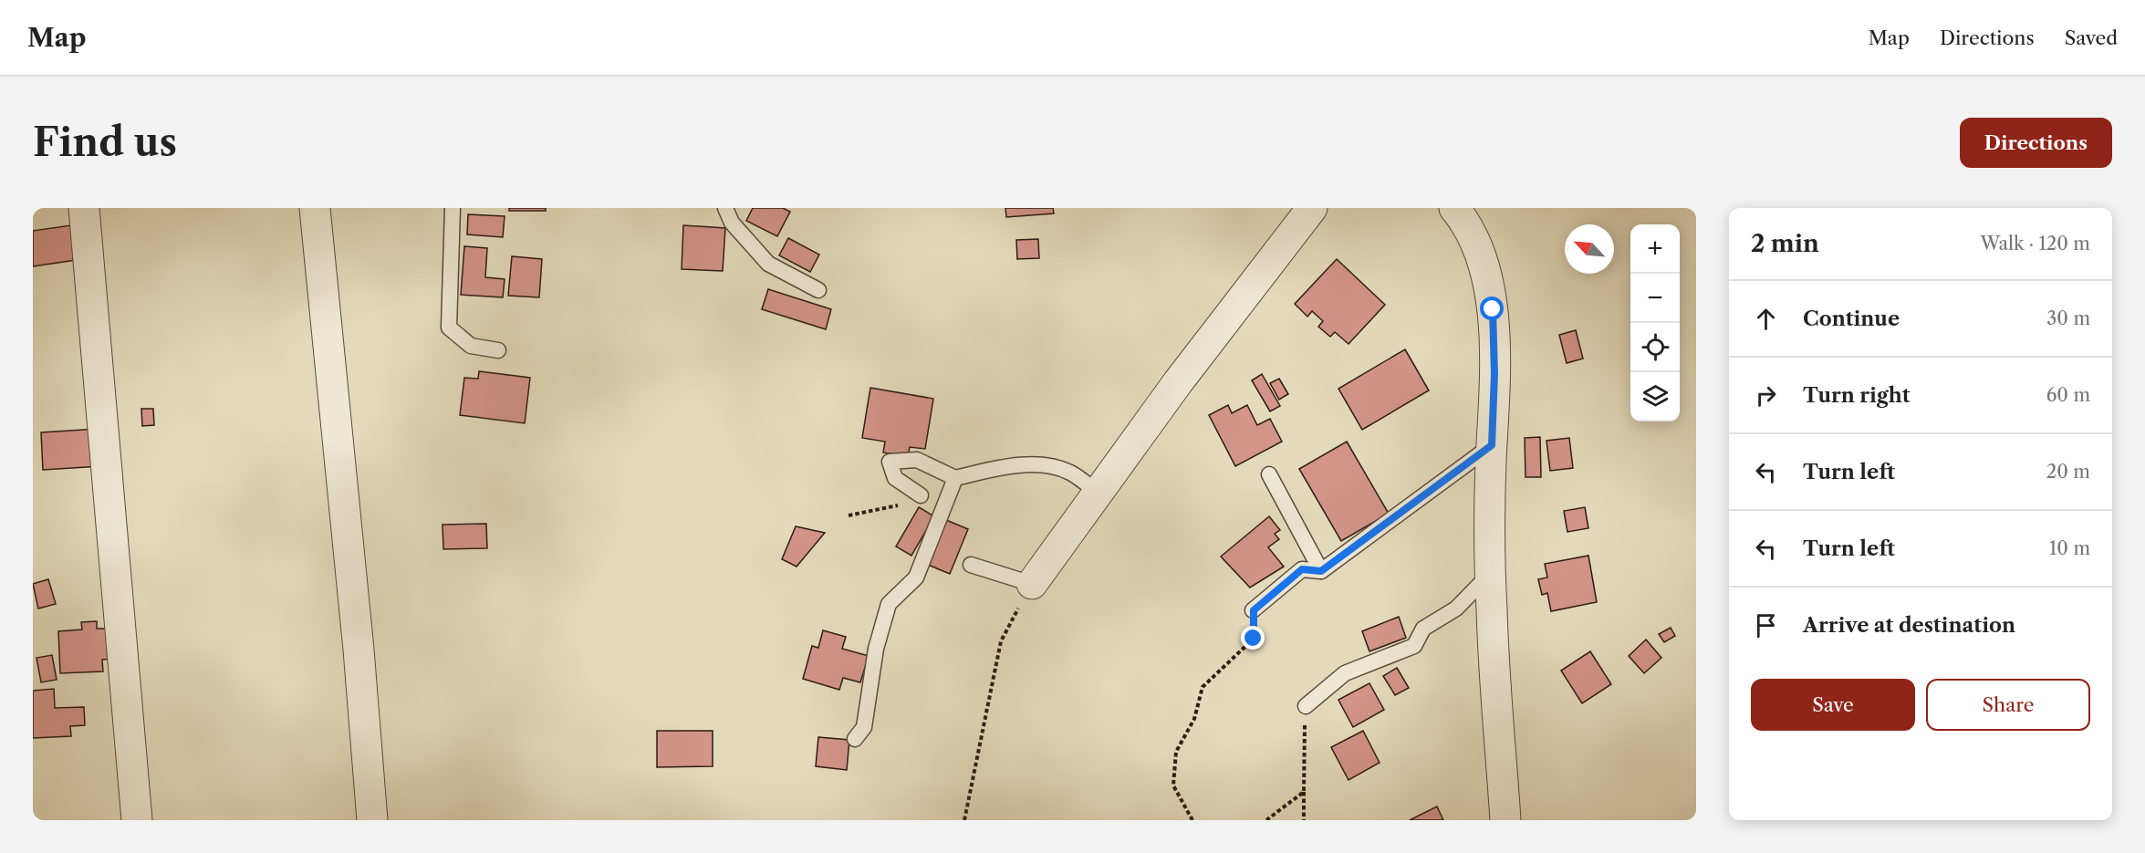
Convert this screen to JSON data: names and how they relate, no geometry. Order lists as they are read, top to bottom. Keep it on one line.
{"north":"top left","page":{"header":"Map","nav":["Map","Directions","Saved"],"buttons":["Directions",["Save","Share"]],"title":"Find us","heading":["2 min","Walk · 120 m"],"map_buttons":["+","−"],"list":[["Continue","30 m"],["Turn right","60 m"],["Turn left","20 m"],["Turn left","10 m"],"Arrive at destination"]}}
